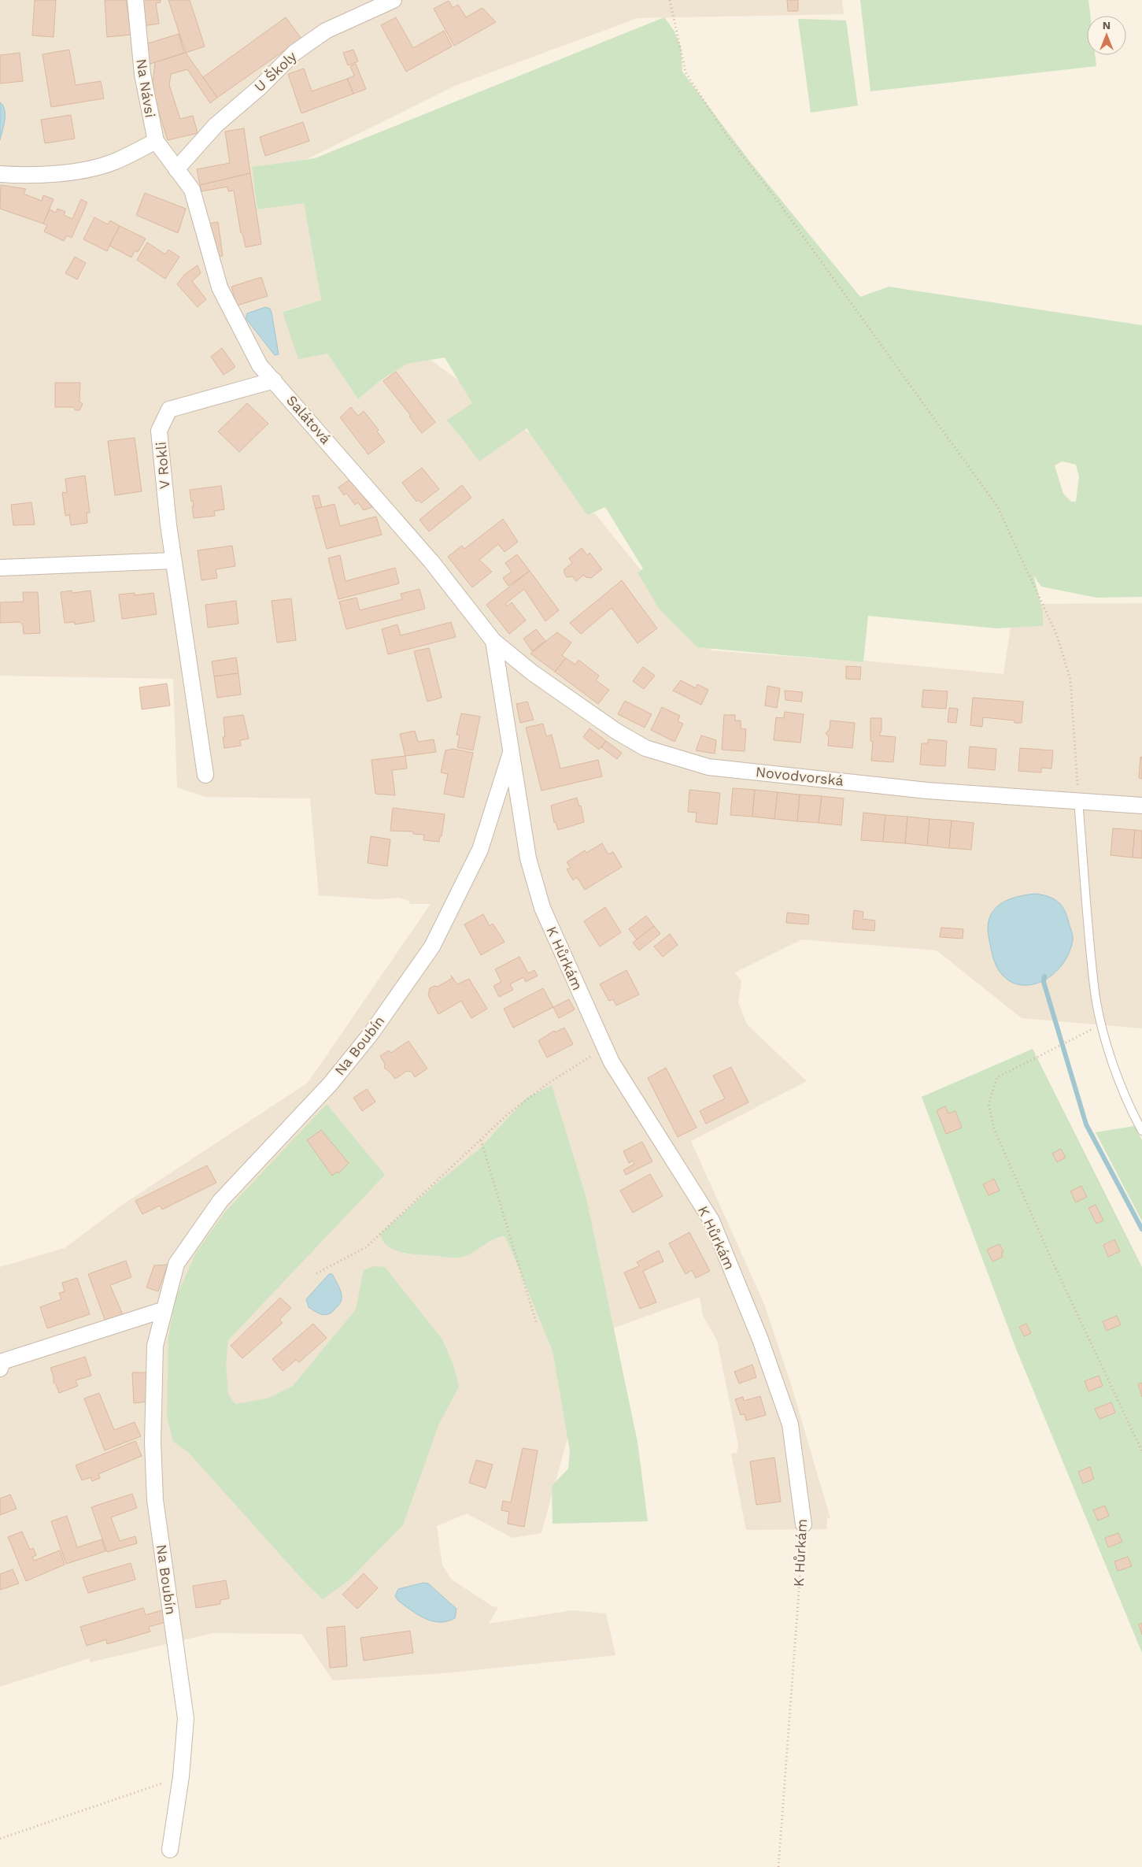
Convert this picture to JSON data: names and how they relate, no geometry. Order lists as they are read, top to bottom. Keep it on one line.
{"streets":{"street":["U Školy","Na Návsi","Salátová","V Rokli","Novodvorská","K Hůrkám","Na Boubín"]},"crossings":[["U Školy","Na Návsi"],["U Školy","Salátová"],["Na Návsi","Salátová"],["Salátová","V Rokli"],["Salátová","Novodvorská"],["Salátová","K Hůrkám"],["Novodvorská","K Hůrkám"],["K Hůrkám","Na Boubín"]],"north":"top"}
